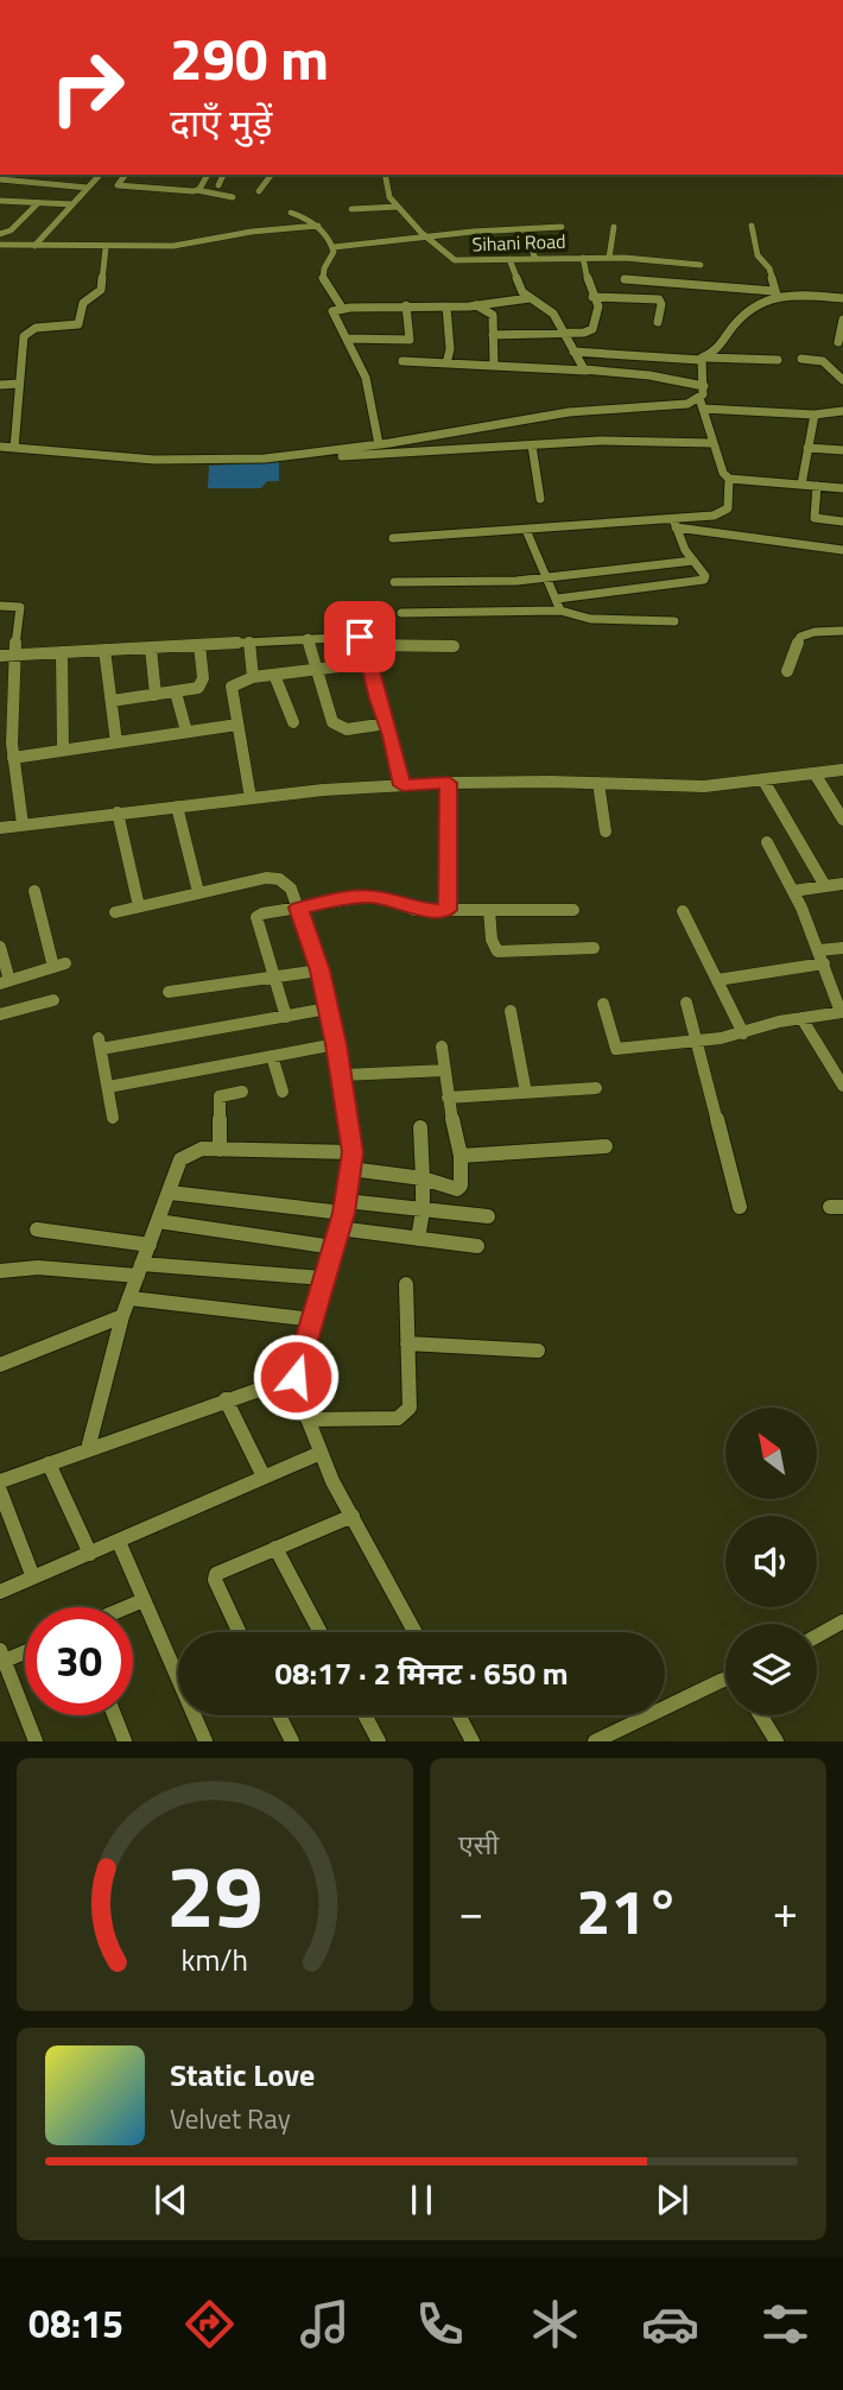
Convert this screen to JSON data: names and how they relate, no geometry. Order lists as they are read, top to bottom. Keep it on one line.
{"streets":{"street":["Sihani Road"]},"north":"top left","page":{"turn":["290 m","दाएँ मुड़ें"],"limit":"30","trip":"08:17 · 2 मिनट · 650 m","tile":"एसी","heat":["−","21°","+"],"song":["Static Love","Velvet Ray"],"tabs":"08:15","gauge":["29","km/h"]}}
